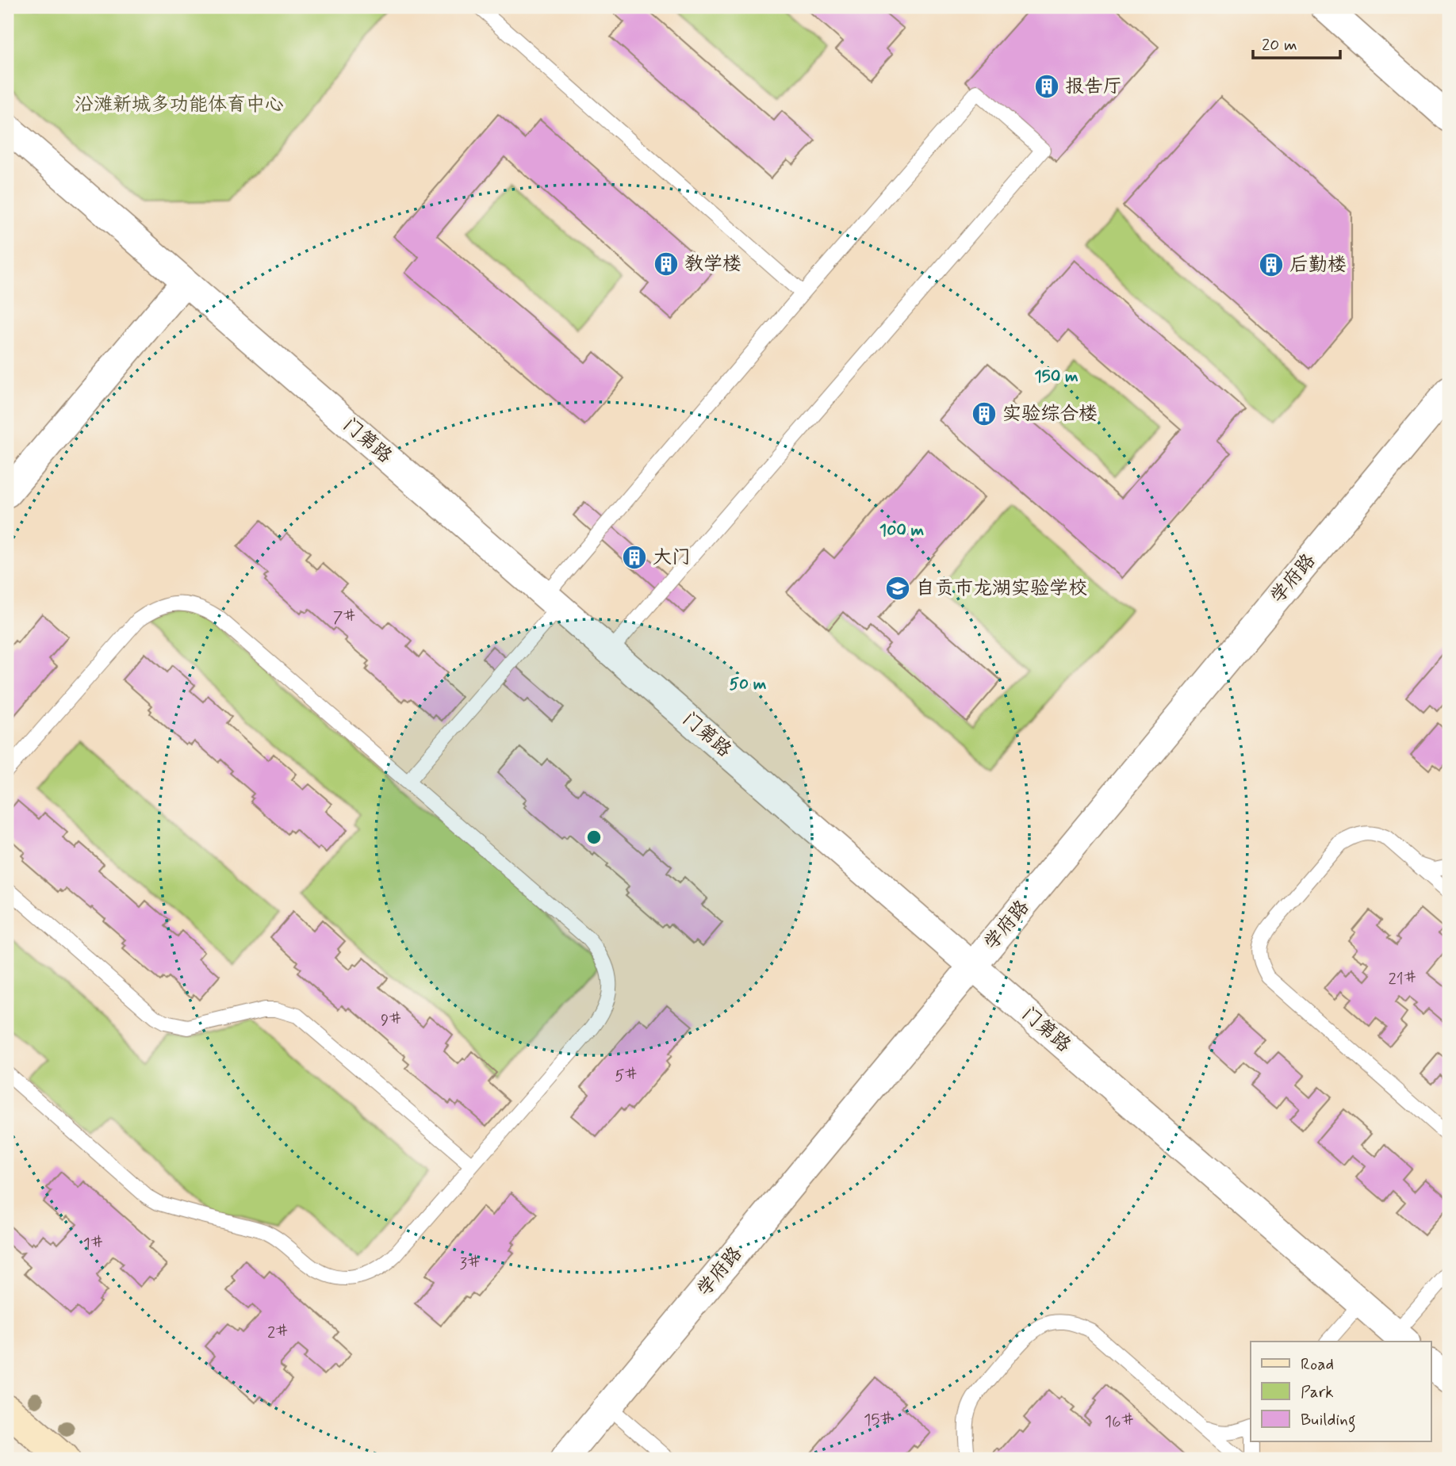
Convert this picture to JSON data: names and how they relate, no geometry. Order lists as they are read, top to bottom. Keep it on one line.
{"streets":{"street":["门第路","学府路"]},"crossings":[["门第路","学府路"]],"parks":["沿滩新城多功能体育中心"],"places":{"building":["报告厅","教学楼","后勤楼","实验综合楼","大门"],"school or university":["自贡市龙湖实验学校"]},"house_numbers":["7#","21#","9#","5#","1#","3#","2#","15#","16#"],"legend":["Road","Park","Building"],"scale_bar":"20 m","rings":["150 m","100 m","50 m"]}
